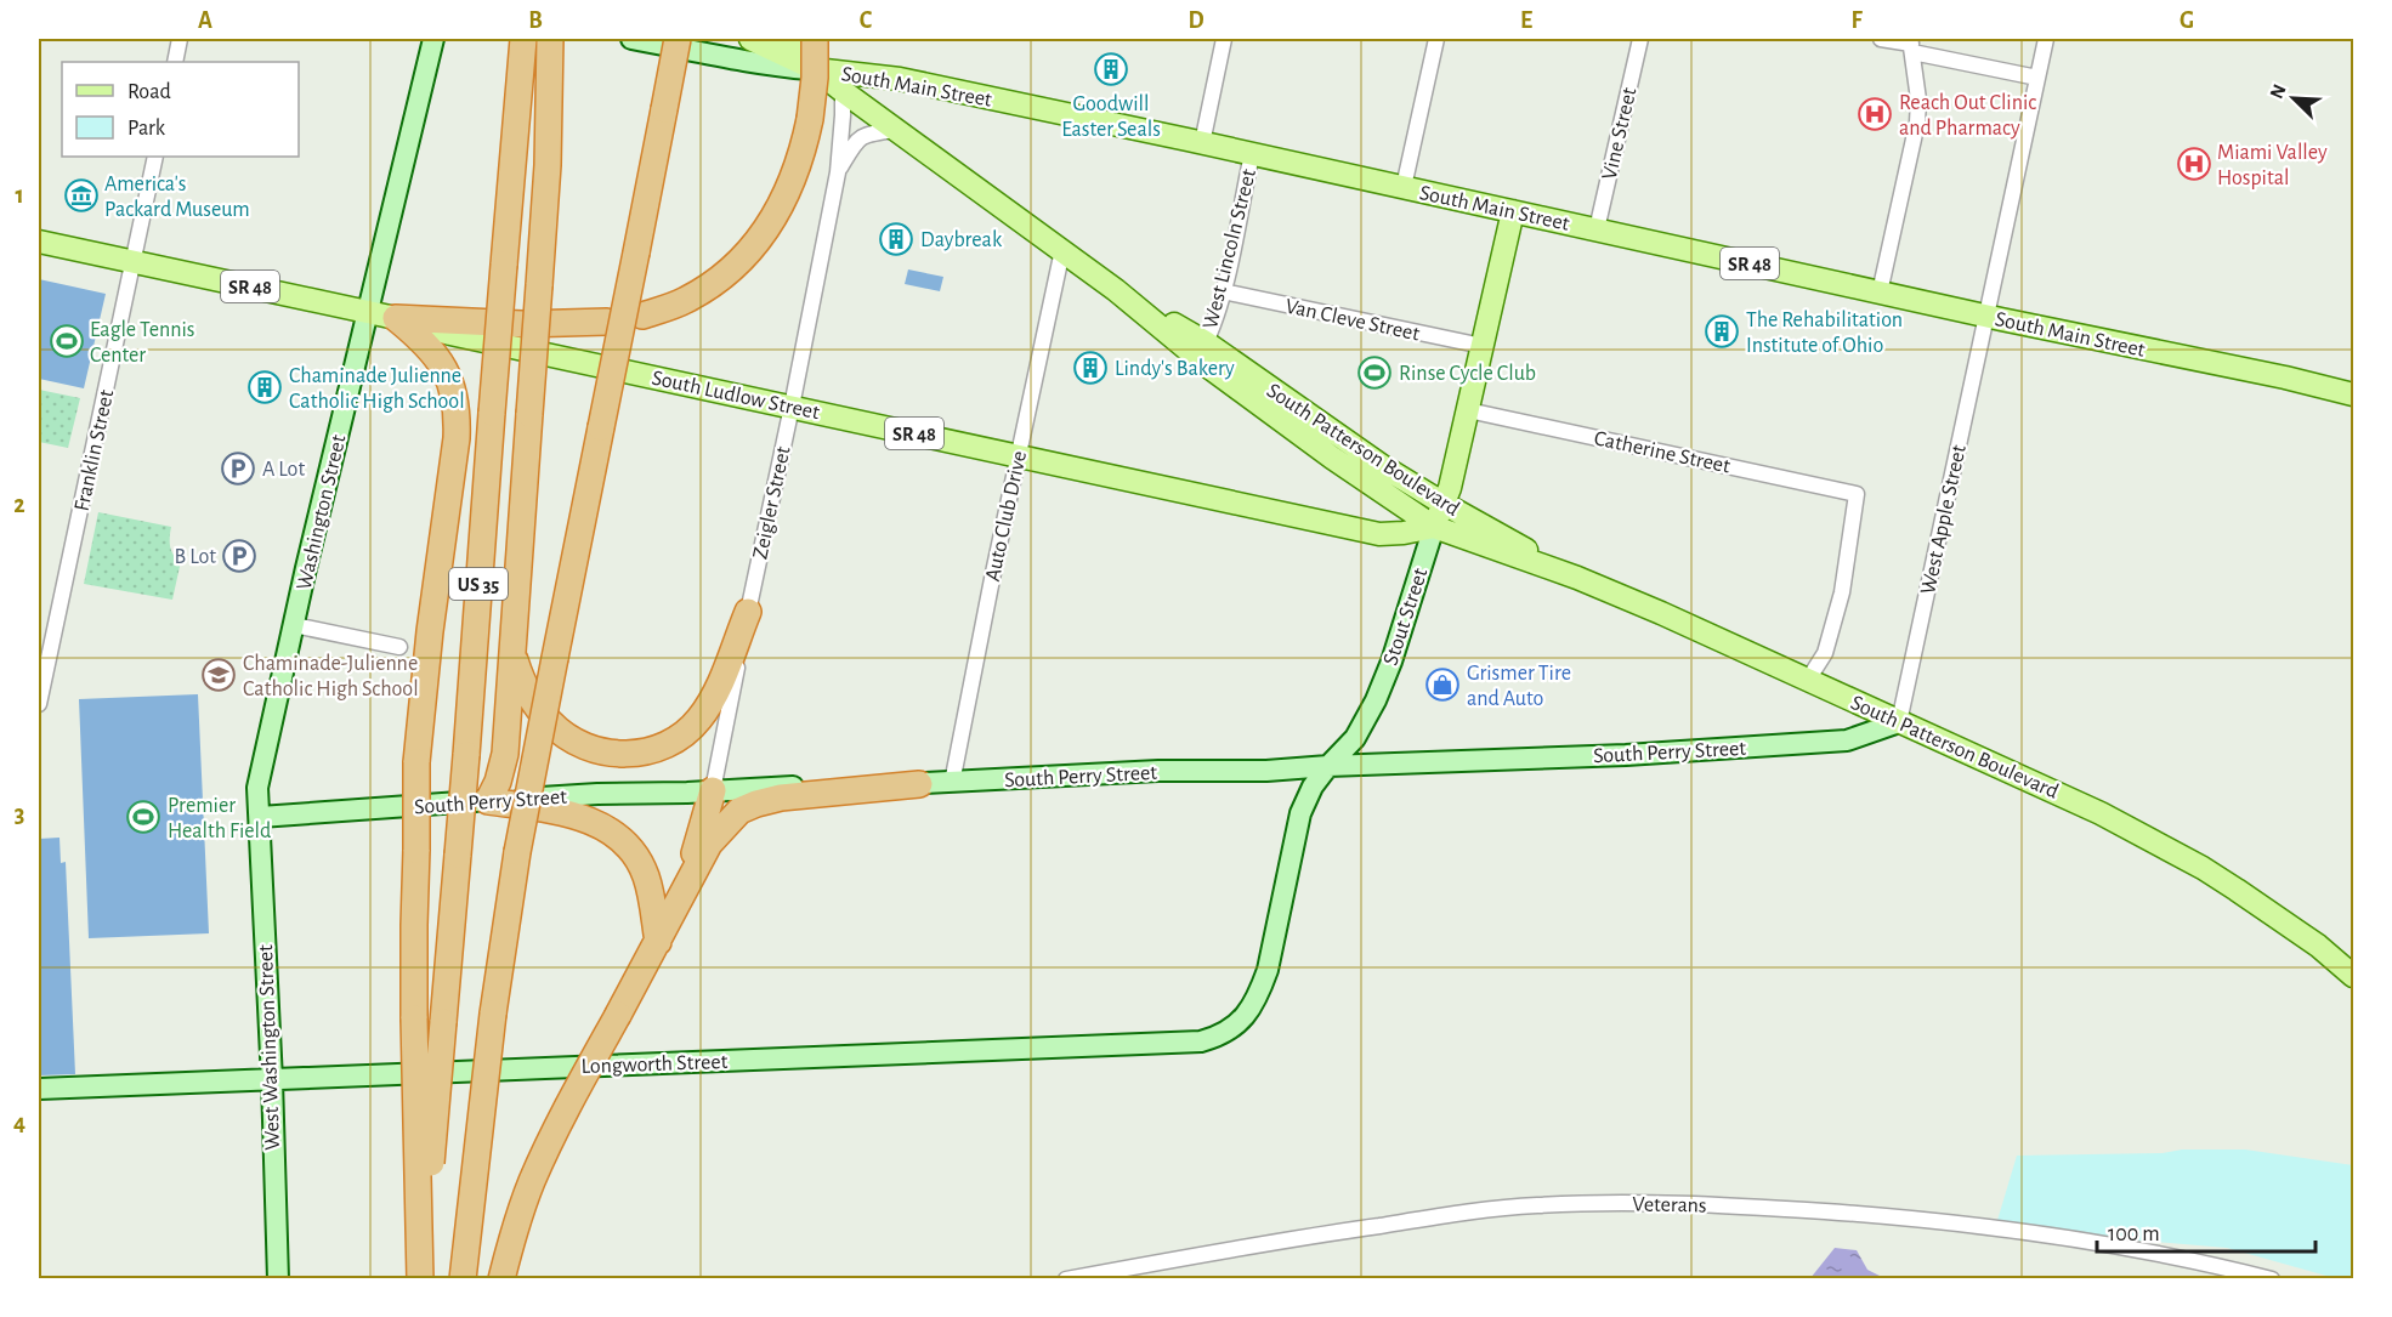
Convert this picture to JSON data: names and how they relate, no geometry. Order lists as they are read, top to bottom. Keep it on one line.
{"streets":{"highway":["US 35"],"main road":["South Main Street","SR 48","South Ludlow Street","South Patterson Boulevard","Stout Street"],"street":["Vine Street","West Lincoln Street","Van Cleve Street","Franklin Street","Catherine Street","Zeigler Street","Washington Street","Auto Club Drive","West Apple Street","South Perry Street","West Washington Street","Longworth Street","Veterans"]},"crossings":[["South Main Street","Vine Street"],["South Main Street","West Lincoln Street"],["South Main Street","South Patterson Boulevard"],["South Main Street","West Apple Street"],["South Main Street","Stout Street"],["West Lincoln Street","Van Cleve Street"],["West Lincoln Street","South Patterson Boulevard"],["Van Cleve Street","Stout Street"],["South Ludlow Street","South Patterson Boulevard"],["South Ludlow Street","Franklin Street"],["South Ludlow Street","Zeigler Street"],["South Ludlow Street","Washington Street"],["South Ludlow Street","Auto Club Drive"],["South Ludlow Street","Stout Street"],["South Patterson Boulevard","Catherine Street"],["South Patterson Boulevard","Zeigler Street"],["South Patterson Boulevard","Auto Club Drive"],["South Patterson Boulevard","West Apple Street"],["South Patterson Boulevard","Stout Street"],["South Patterson Boulevard","South Perry Street"],["Catherine Street","Stout Street"],["Zeigler Street","South Perry Street"],["Washington Street","South Perry Street"],["Washington Street","West Washington Street"],["Auto Club Drive","South Perry Street"],["West Apple Street","South Perry Street"],["Stout Street","South Perry Street"],["Stout Street","Longworth Street"],["South Perry Street","West Washington Street"],["West Washington Street","Longworth Street"]],"places":{"building":["Goodwill Easter Seals","Daybreak","The Rehabilitation Institute of Ohio","Lindy's Bakery","Chaminade Julienne Catholic High School"],"hospital":["Reach Out Clinic and Pharmacy","Miami Valley Hospital"],"museum":["America's Packard Museum"],"sports":["Eagle Tennis Center","Rinse Cycle Club","Premier Health Field"],"parking":["A Lot","B Lot"],"school or university":["Chaminade-Julienne Catholic High School"],"shop":["Grismer Tire and Auto"]},"legend":["Road","Park"],"scale_bar":"100 m","north":"top left","grid":{"columns":["A","B","C","D","E","F","G"],"rows":["1","2","3","4"]}}
